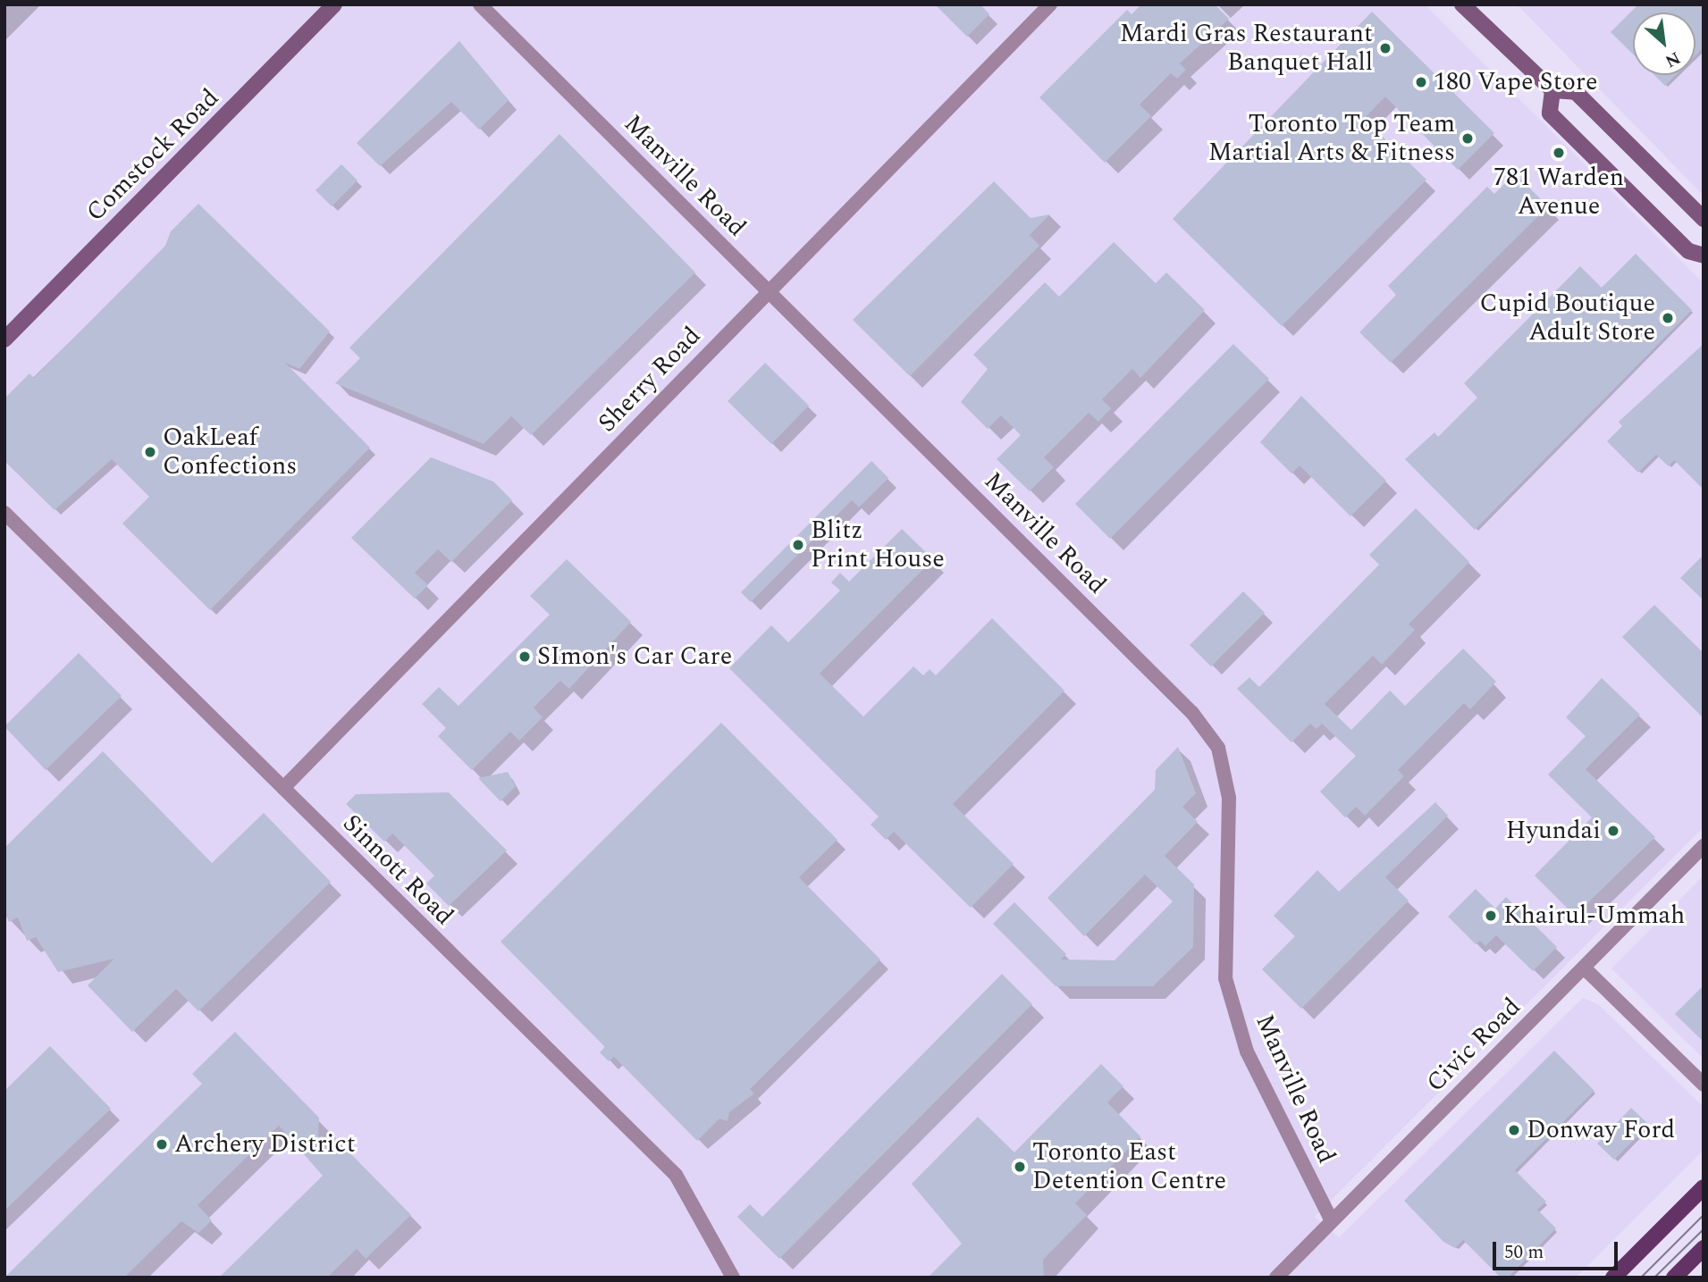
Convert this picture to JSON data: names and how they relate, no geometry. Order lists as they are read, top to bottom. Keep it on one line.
{"streets":{"main road":["Comstock Road"],"street":["Manville Road","Sherry Road","Sinnott Road","Civic Road"]},"crossings":[["Manville Road","Sherry Road"],["Manville Road","Civic Road"],["Sherry Road","Sinnott Road"]],"places":["Mardi Gras Restaurant Banquet Hall","180 Vape Store","Toronto Top Team Martial Arts & Fitness","781 Warden Avenue","Cupid Boutique Adult Store","OakLeaf Confections","Blitz Print House","SImon's Car Care","Hyundai","Khairul-Ummah","Donway Ford","Archery District","Toronto East Detention Centre"],"scale_bar":"50 m","north":"bottom right"}
